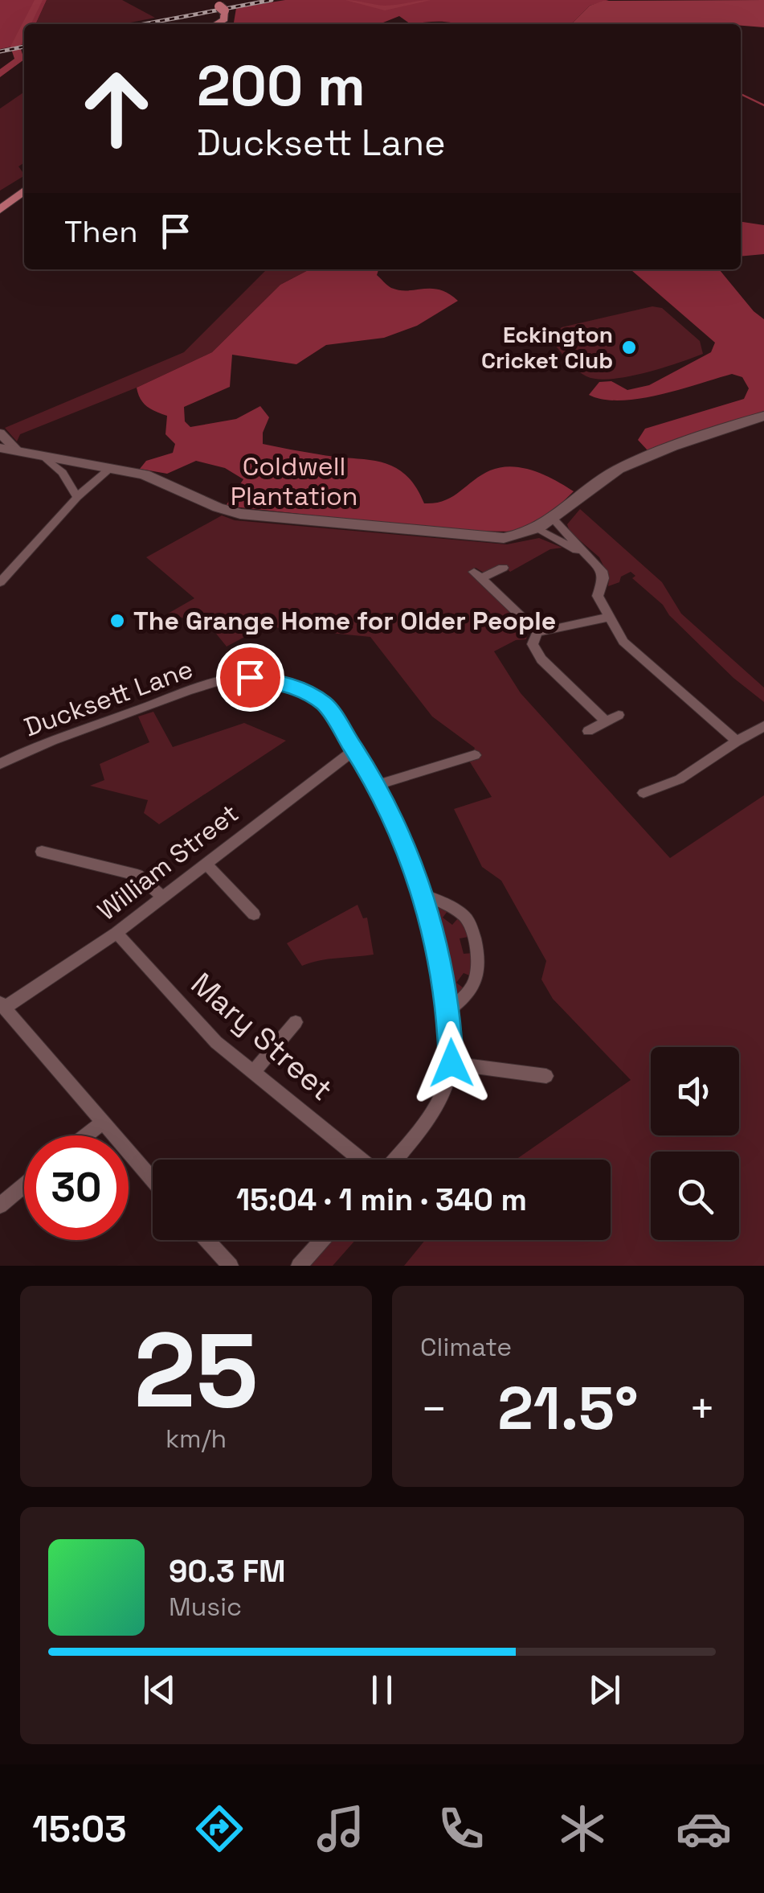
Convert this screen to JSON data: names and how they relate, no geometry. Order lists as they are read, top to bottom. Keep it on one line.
{"streets":{"street":["Ducksett Lane","William Street","Mary Street"]},"crossings":[["Ducksett Lane","William Street"],["William Street","Mary Street"]],"parks":["Coldwell Plantation"],"places":["Eckington Cricket Club","The Grange Home for Older People"],"page":{"turn":["200 m","Ducksett Lane"],"then":"Then","limit":"30","trip":"15:04 · 1 min · 340 m","tile":[["25","km/h"],"Climate"],"heat":["−","21.5°","+"],"song":["90.3 FM","Music"],"tabs":"15:03"}}
